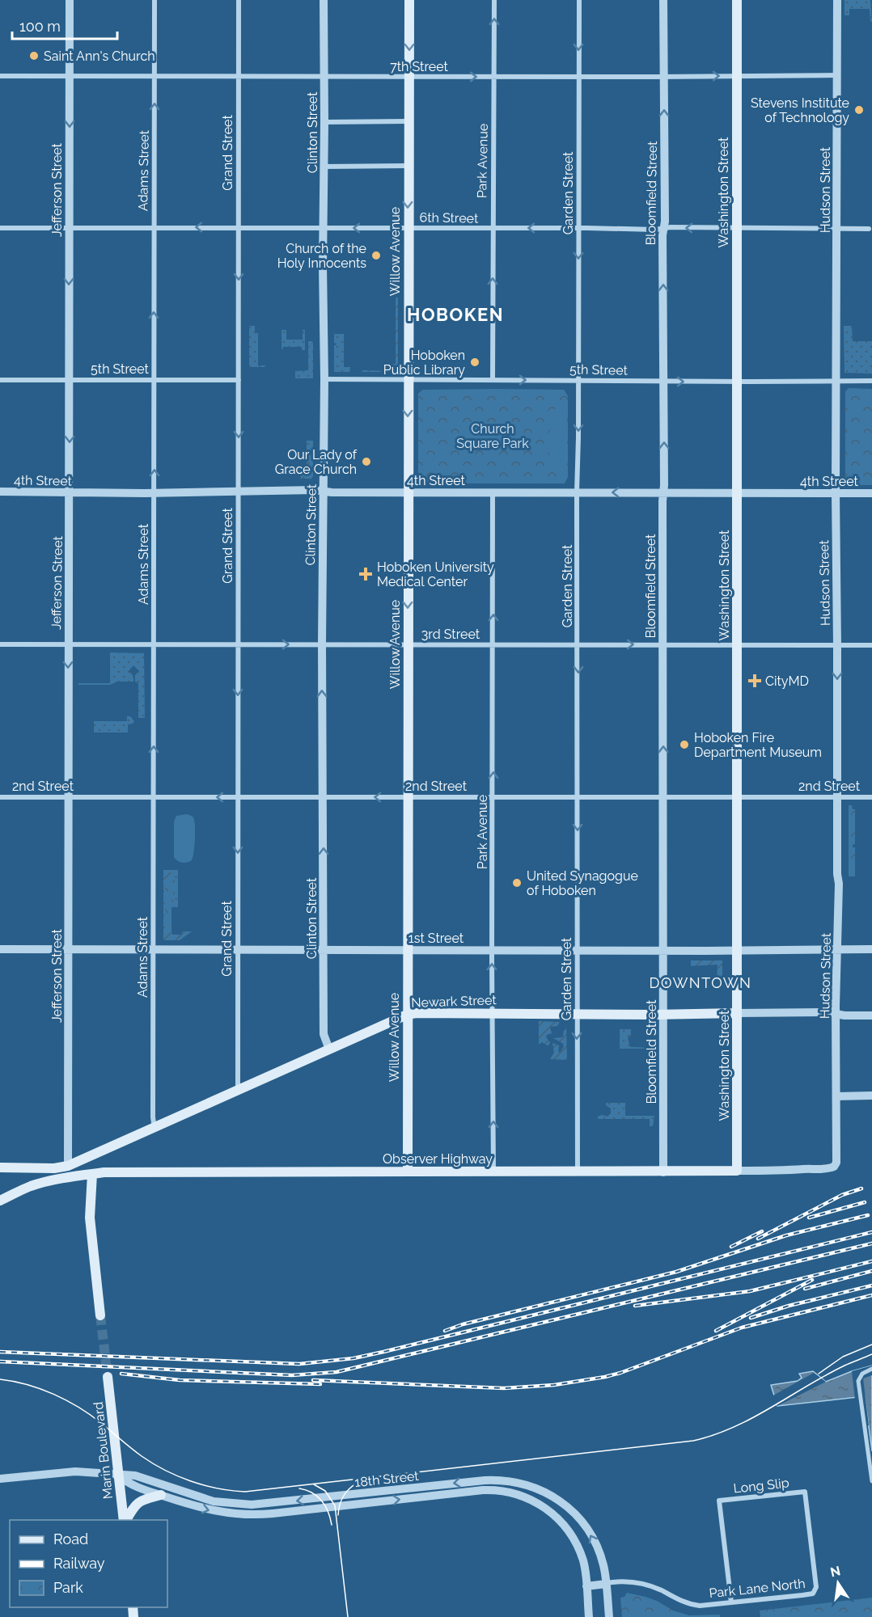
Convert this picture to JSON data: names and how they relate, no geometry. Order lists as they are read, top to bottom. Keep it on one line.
{"streets":{"main road":["Washington Street","Willow Avenue","Newark Street","Observer Highway","Marin Boulevard"],"street":["7th Street","Clinton Street","Grand Street","Park Avenue","Adams Street","Jefferson Street","Hudson Street","Garden Street","Bloomfield Street","6th Street","5th Street","4th Street","3rd Street","2nd Street","1st Street","18th Street","Long Slip","Park Lane North"]},"crossings":[["7th Street","Clinton Street"],["7th Street","Grand Street"],["7th Street","Park Avenue"],["7th Street","Adams Street"],["7th Street","Jefferson Street"],["7th Street","Hudson Street"],["7th Street","Washington Street"],["7th Street","Garden Street"],["7th Street","Bloomfield Street"],["7th Street","Willow Avenue"],["Clinton Street","6th Street"],["Clinton Street","5th Street"],["Clinton Street","4th Street"],["Clinton Street","3rd Street"],["Clinton Street","2nd Street"],["Clinton Street","1st Street"],["Clinton Street","Newark Street"],["Grand Street","6th Street"],["Grand Street","5th Street"],["Grand Street","4th Street"],["Grand Street","3rd Street"],["Grand Street","2nd Street"],["Grand Street","1st Street"],["Grand Street","Newark Street"],["Park Avenue","6th Street"],["Park Avenue","5th Street"],["Park Avenue","4th Street"],["Park Avenue","3rd Street"],["Park Avenue","2nd Street"],["Park Avenue","1st Street"],["Park Avenue","Newark Street"],["Park Avenue","Observer Highway"],["Adams Street","6th Street"],["Adams Street","5th Street"],["Adams Street","4th Street"],["Adams Street","3rd Street"],["Adams Street","2nd Street"],["Adams Street","1st Street"],["Adams Street","Newark Street"],["Jefferson Street","6th Street"],["Jefferson Street","5th Street"],["Jefferson Street","4th Street"],["Jefferson Street","3rd Street"],["Jefferson Street","2nd Street"],["Jefferson Street","1st Street"],["Jefferson Street","Newark Street"],["Hudson Street","6th Street"],["Hudson Street","5th Street"],["Hudson Street","4th Street"],["Hudson Street","3rd Street"],["Hudson Street","2nd Street"],["Hudson Street","1st Street"],["Hudson Street","Newark Street"],["Hudson Street","Observer Highway"],["Washington Street","6th Street"],["Washington Street","5th Street"],["Washington Street","4th Street"],["Washington Street","3rd Street"],["Washington Street","2nd Street"],["Washington Street","1st Street"],["Washington Street","Newark Street"],["Washington Street","Observer Highway"],["Garden Street","6th Street"],["Garden Street","5th Street"],["Garden Street","4th Street"],["Garden Street","3rd Street"],["Garden Street","2nd Street"],["Garden Street","1st Street"],["Garden Street","Newark Street"],["Garden Street","Observer Highway"],["Bloomfield Street","6th Street"],["Bloomfield Street","5th Street"],["Bloomfield Street","4th Street"],["Bloomfield Street","3rd Street"],["Bloomfield Street","2nd Street"],["Bloomfield Street","1st Street"],["Bloomfield Street","Newark Street"],["Bloomfield Street","Observer Highway"],["6th Street","Willow Avenue"],["Willow Avenue","5th Street"],["Willow Avenue","4th Street"],["Willow Avenue","3rd Street"],["Willow Avenue","2nd Street"],["Willow Avenue","1st Street"],["Willow Avenue","Newark Street"],["Willow Avenue","Observer Highway"],["Marin Boulevard","18th Street"],["18th Street","Park Lane North"],["Long Slip","Park Lane North"]],"one_way":["Grand Street","Park Avenue","Adams Street","Jefferson Street","Garden Street","Bloomfield Street","6th Street"],"districts":["HOBOKEN","DOWNTOWN"],"parks":["Church Square Park"],"places":{"other":["Saint Ann's Church","Stevens Institute of Technology","Church of the Holy Innocents","Hoboken Public Library","Our Lady of Grace Church","Hoboken Fire Department Museum","United Synagogue of Hoboken"],"health":["Hoboken University Medical Center","CityMD"]},"legend":["Road","Railway","Park"],"scale_bar":"100 m","north":"top"}
